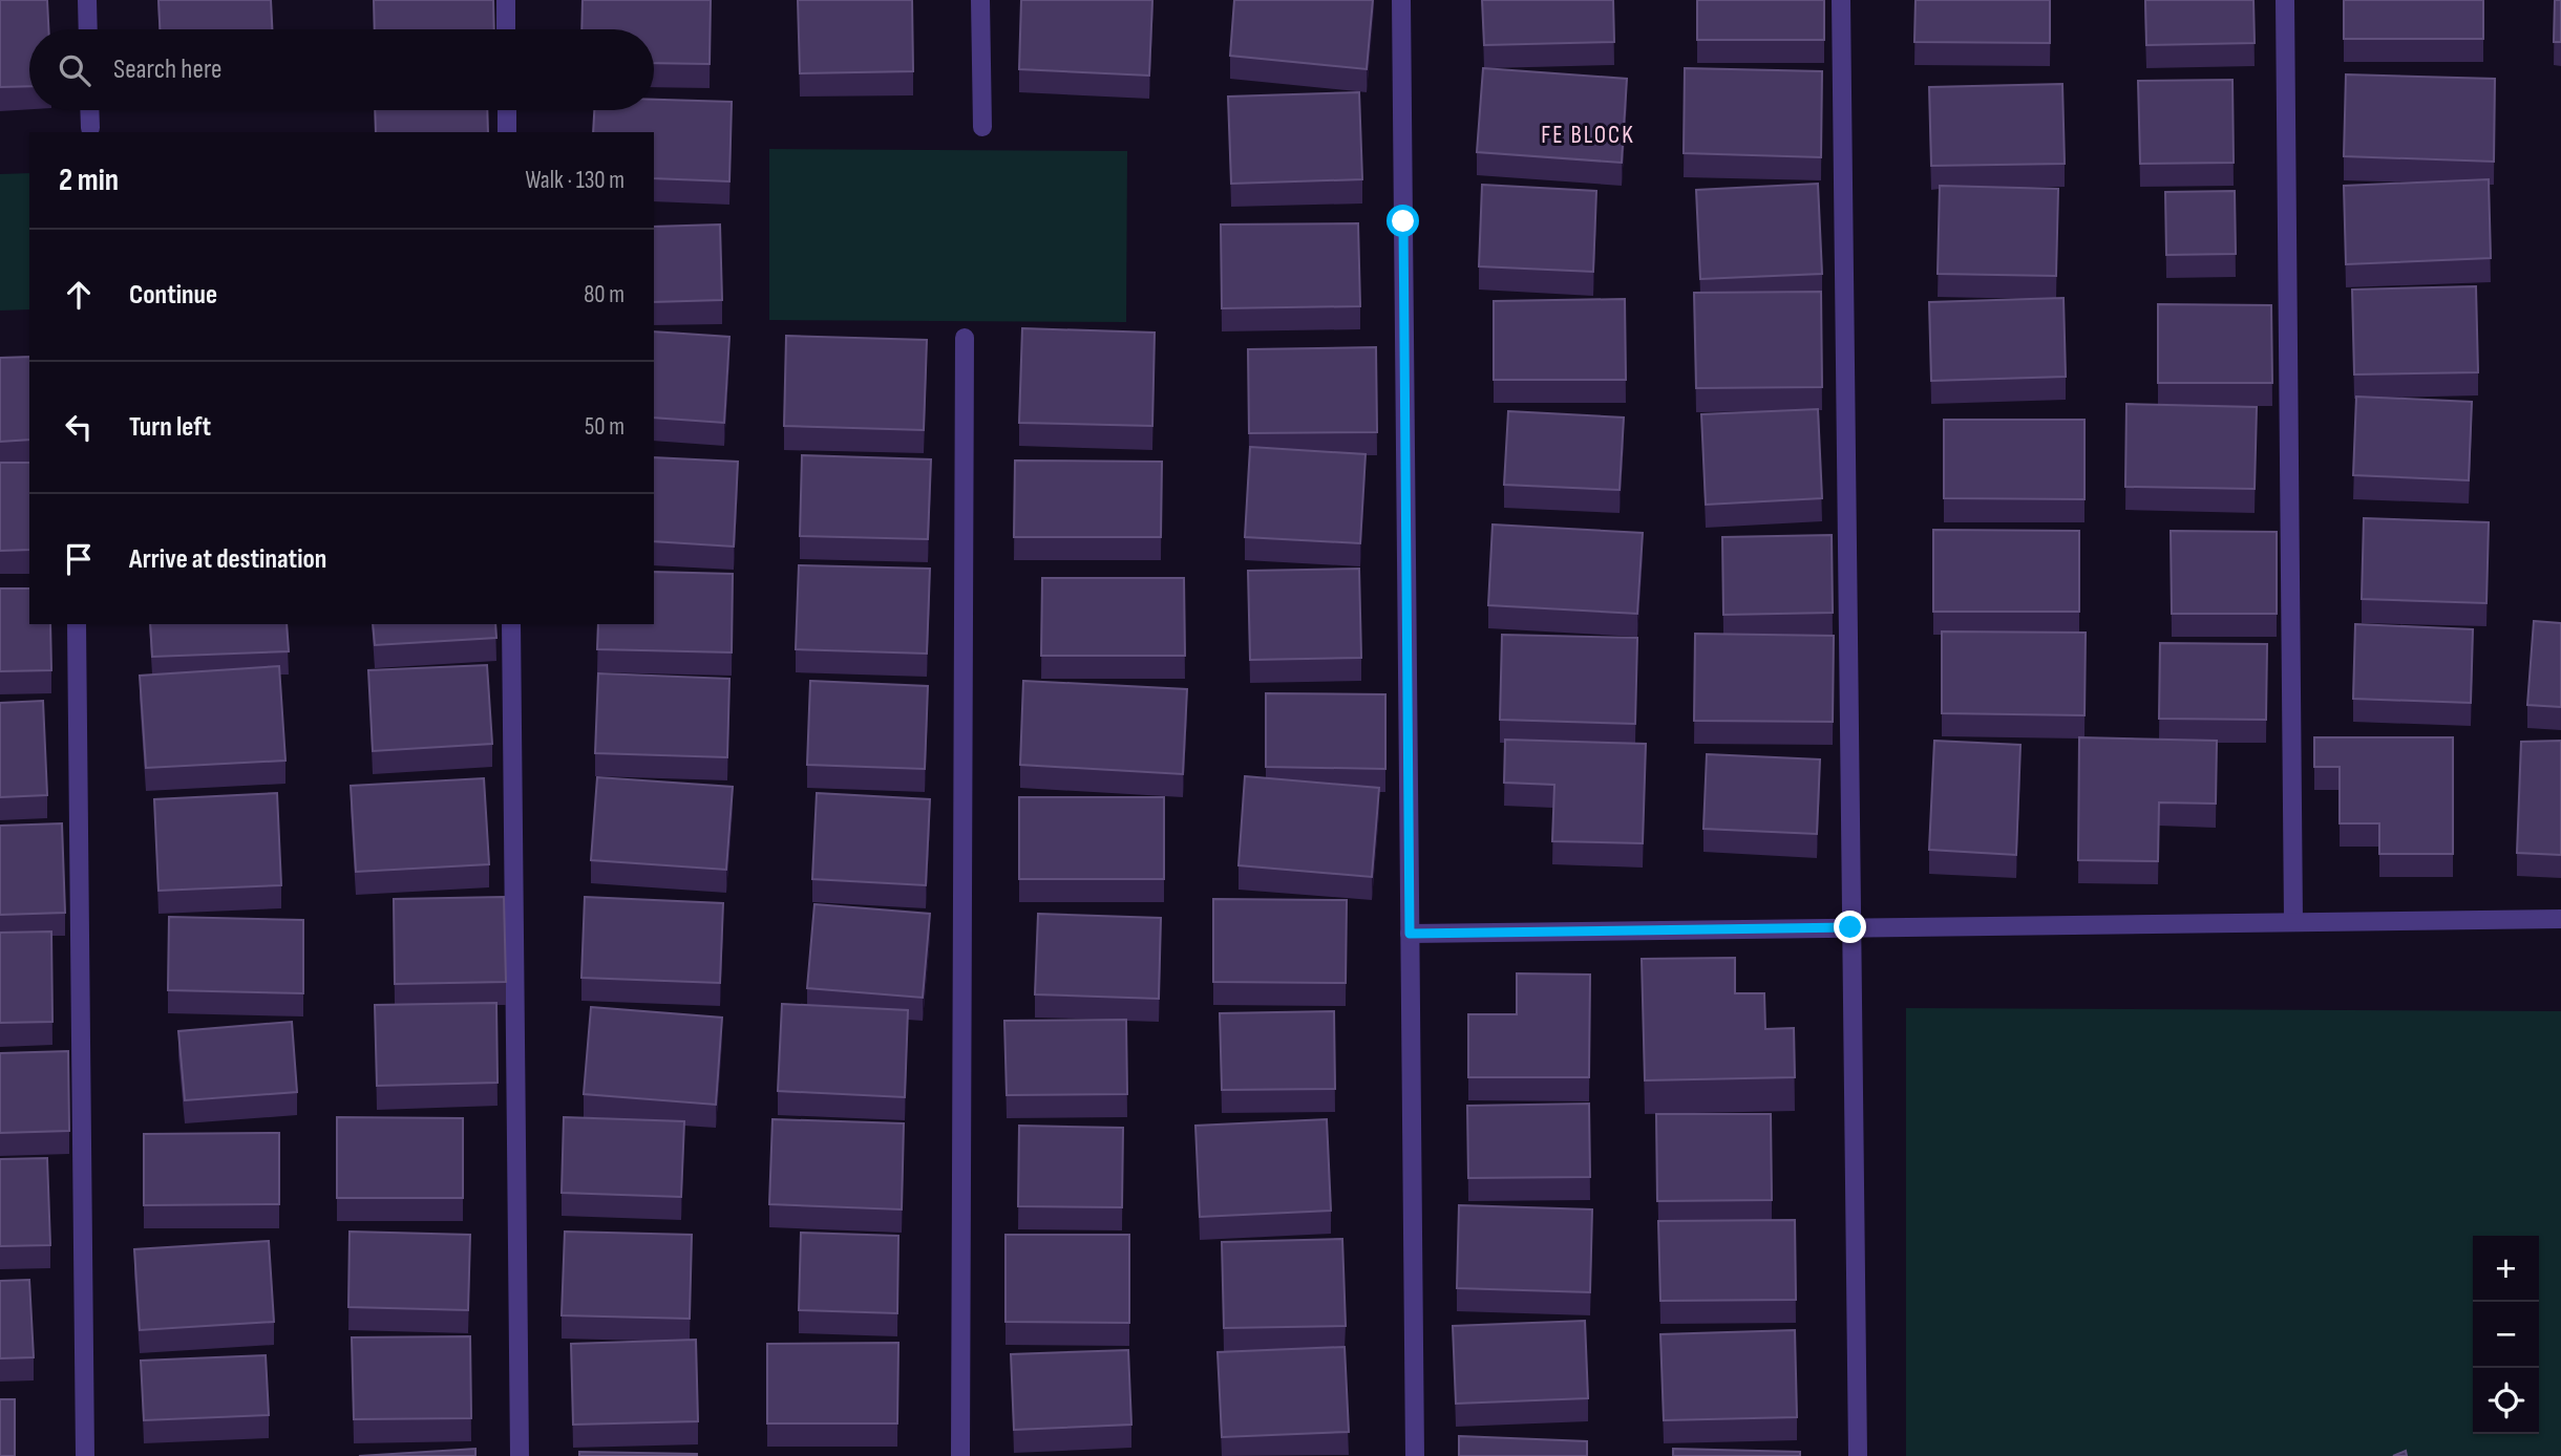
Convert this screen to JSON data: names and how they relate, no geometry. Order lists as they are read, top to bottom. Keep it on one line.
{"districts":["FE BLOCK"],"page":{"search":"Search here","heading":["2 min","Walk · 130 m"],"list":[["Continue","80 m"],["Turn left","50 m"],"Arrive at destination"],"map_buttons":["+","−"]}}
